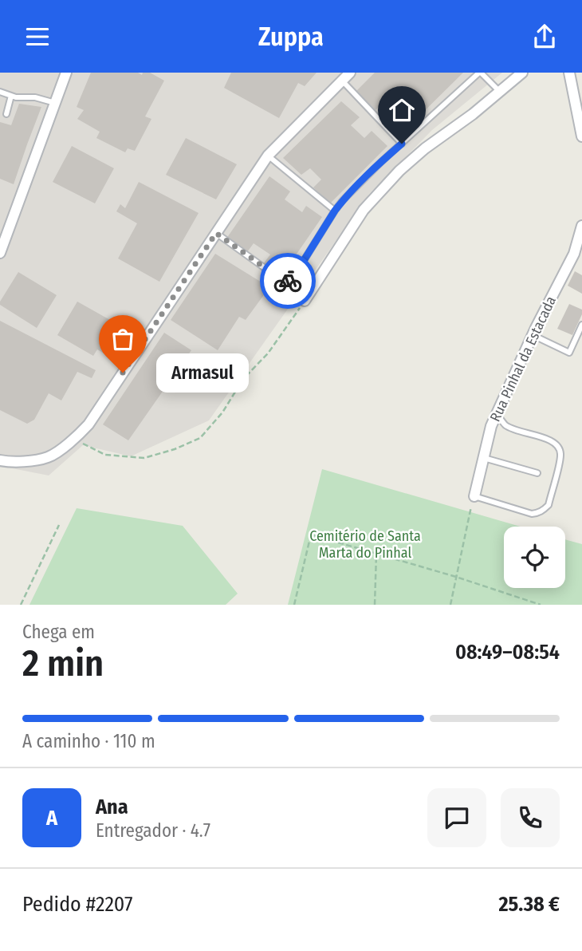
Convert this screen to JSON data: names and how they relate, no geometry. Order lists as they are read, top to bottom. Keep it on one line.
{"streets":{"street":["Rua Pinhal da Estacada"]},"parks":["Cemitério de Santa Marta do Pinhal"],"places":["Armasul"],"page":{"header":"Zuppa","bubble":"Armasul","heading":["2 min","Chega em","08:49–08:54"],"panel":["Ana","Entregador · 4.7","Pedido #2207","25.38 €"],"bar":"A caminho · 110 m","round":"A"}}
